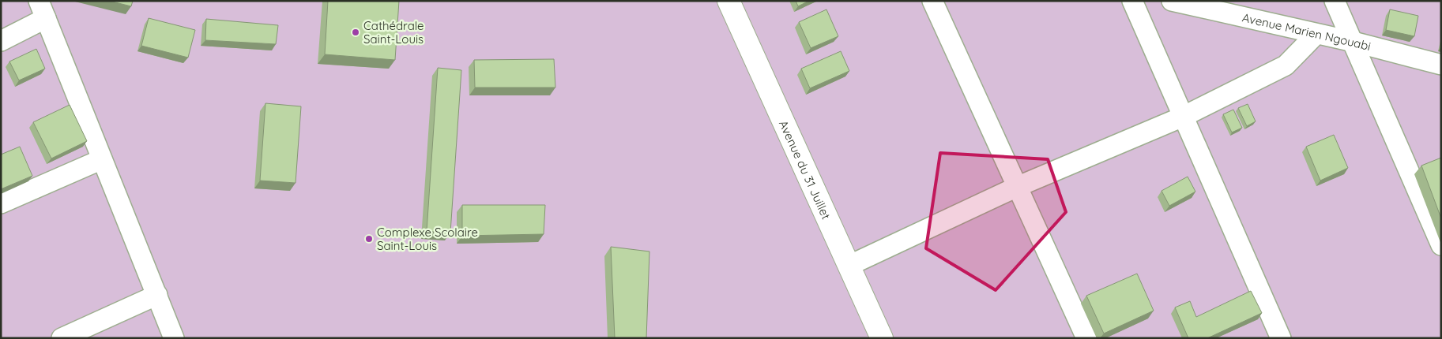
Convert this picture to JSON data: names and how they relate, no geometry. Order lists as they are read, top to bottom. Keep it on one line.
{"streets":{"street":["Avenue Marien Ngouabi","Avenue du 31 Juillet"]},"places":["Cathédrale Saint-Louis","Complexe Scolaire Saint-Louis"]}
